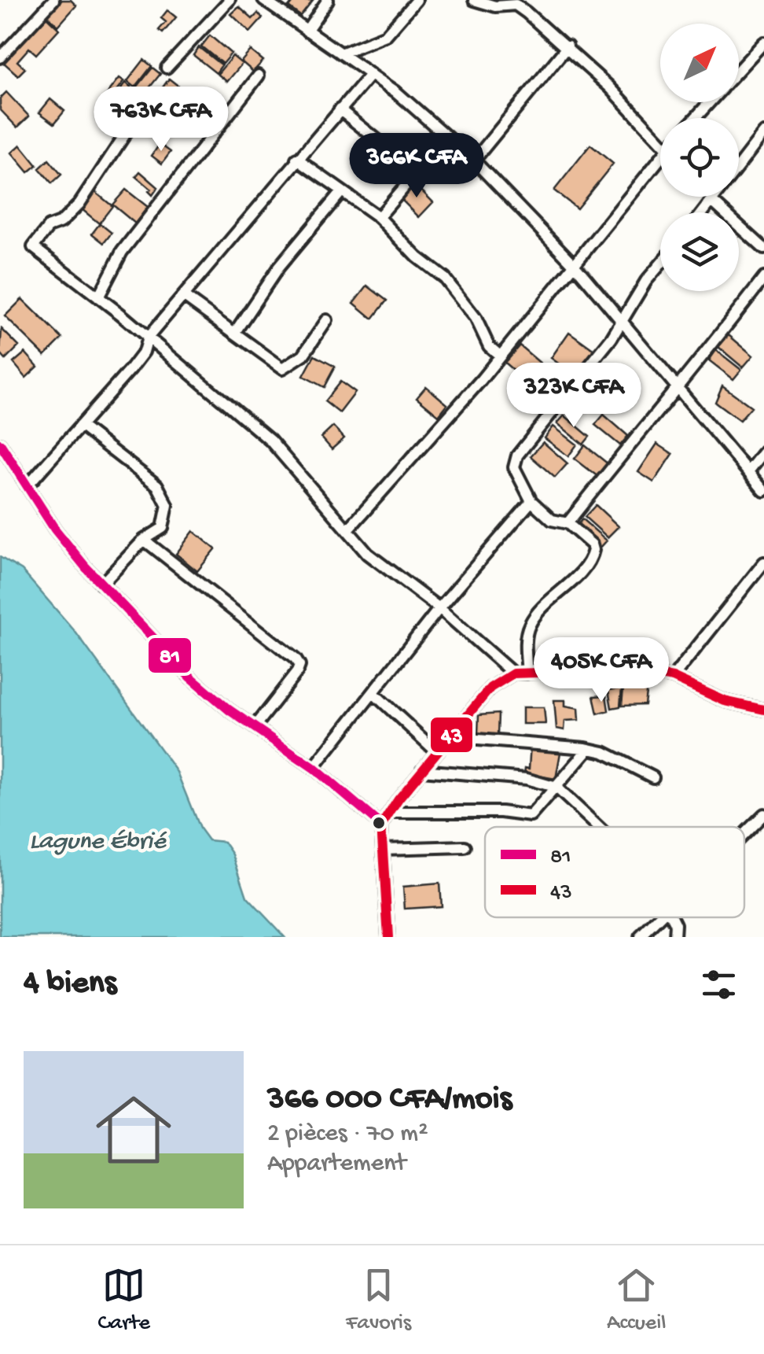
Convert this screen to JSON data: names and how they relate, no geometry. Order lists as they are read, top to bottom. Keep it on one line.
{"water":["Lagune Ébrié"],"lines":["transit line 81","transit line 43"],"legend":["81","43"],"north":"top right","page":{"price":["763K CFA","366K CFA","323K CFA","405K CFA"],"heading":"4 biens","list":[{"name":"366 000 CFA/mois","note":"2 pièces · 70 m² · Appartement"}],"tabs":["Carte","Favoris","Accueil"]}}
